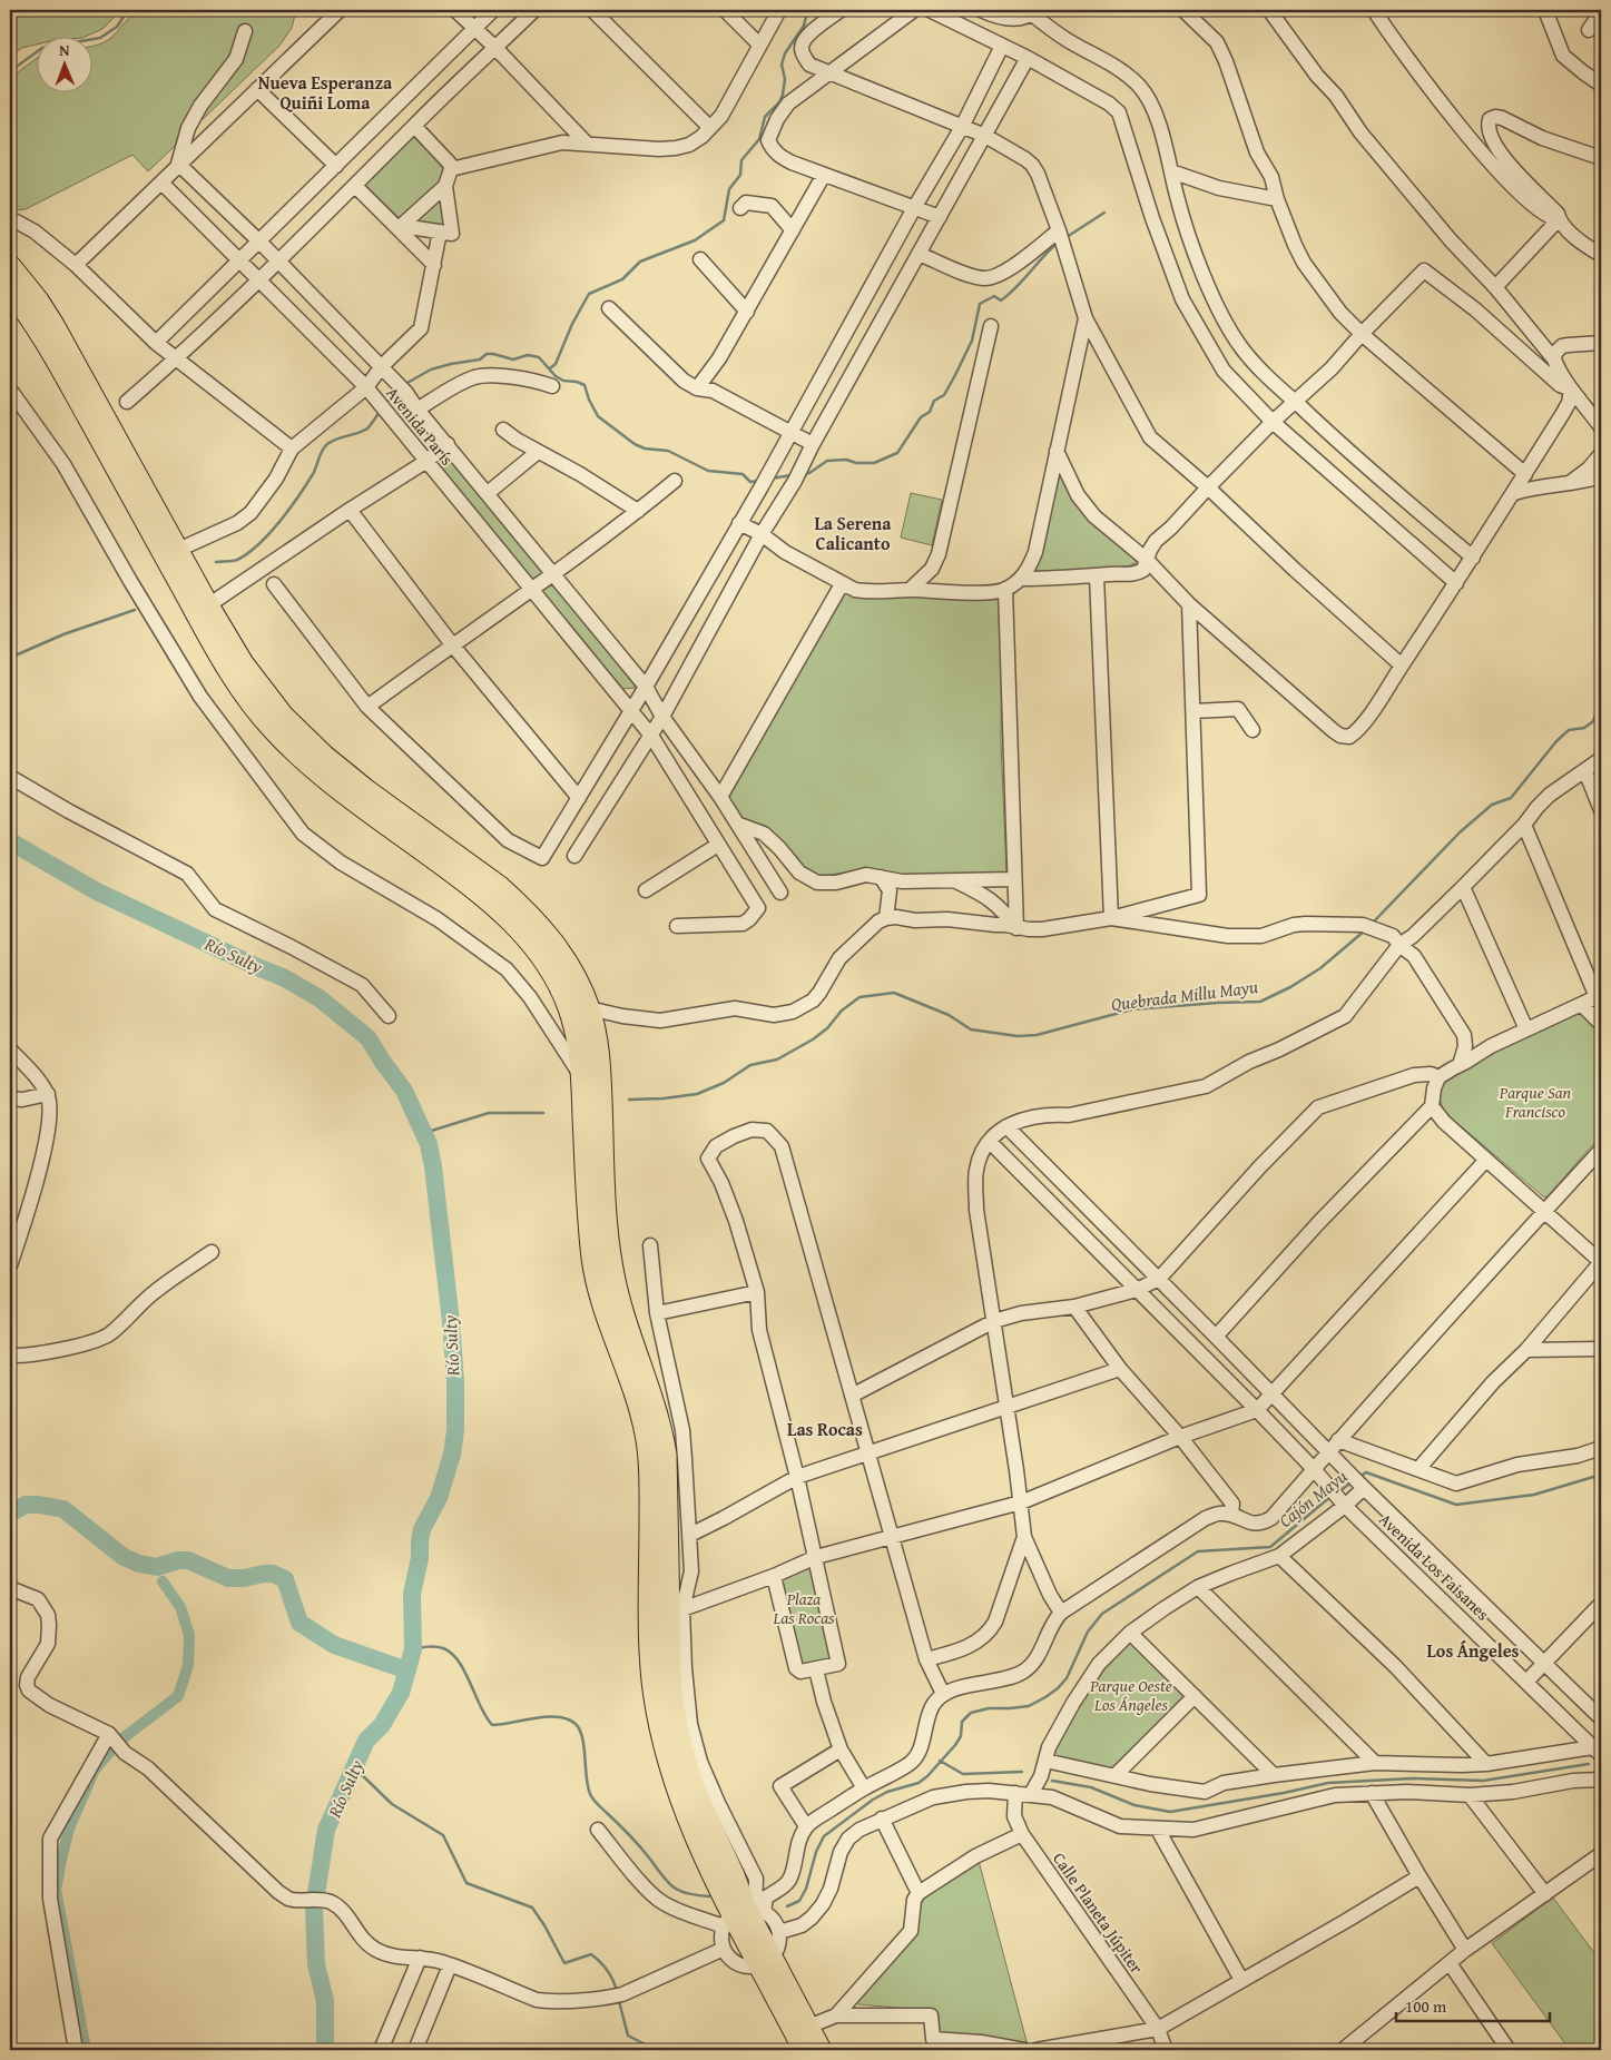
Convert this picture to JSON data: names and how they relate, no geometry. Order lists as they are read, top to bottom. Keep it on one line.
{"streets":{"street":["Avenida París","Avenida Los Faisanes","Calle Planeta Júpiter"]},"districts":["Nueva Esperanza Quiñi Loma","La Serena Calicanto","Las Rocas","Los Ángeles"],"water":["Río Sulty","Quebrada Millu Mayu","Cajón Mayu"],"parks":["Parque San Francisco","Plaza Las Rocas","Parque Oeste Los Ángeles"],"scale_bar":"100 m","north":"top"}
